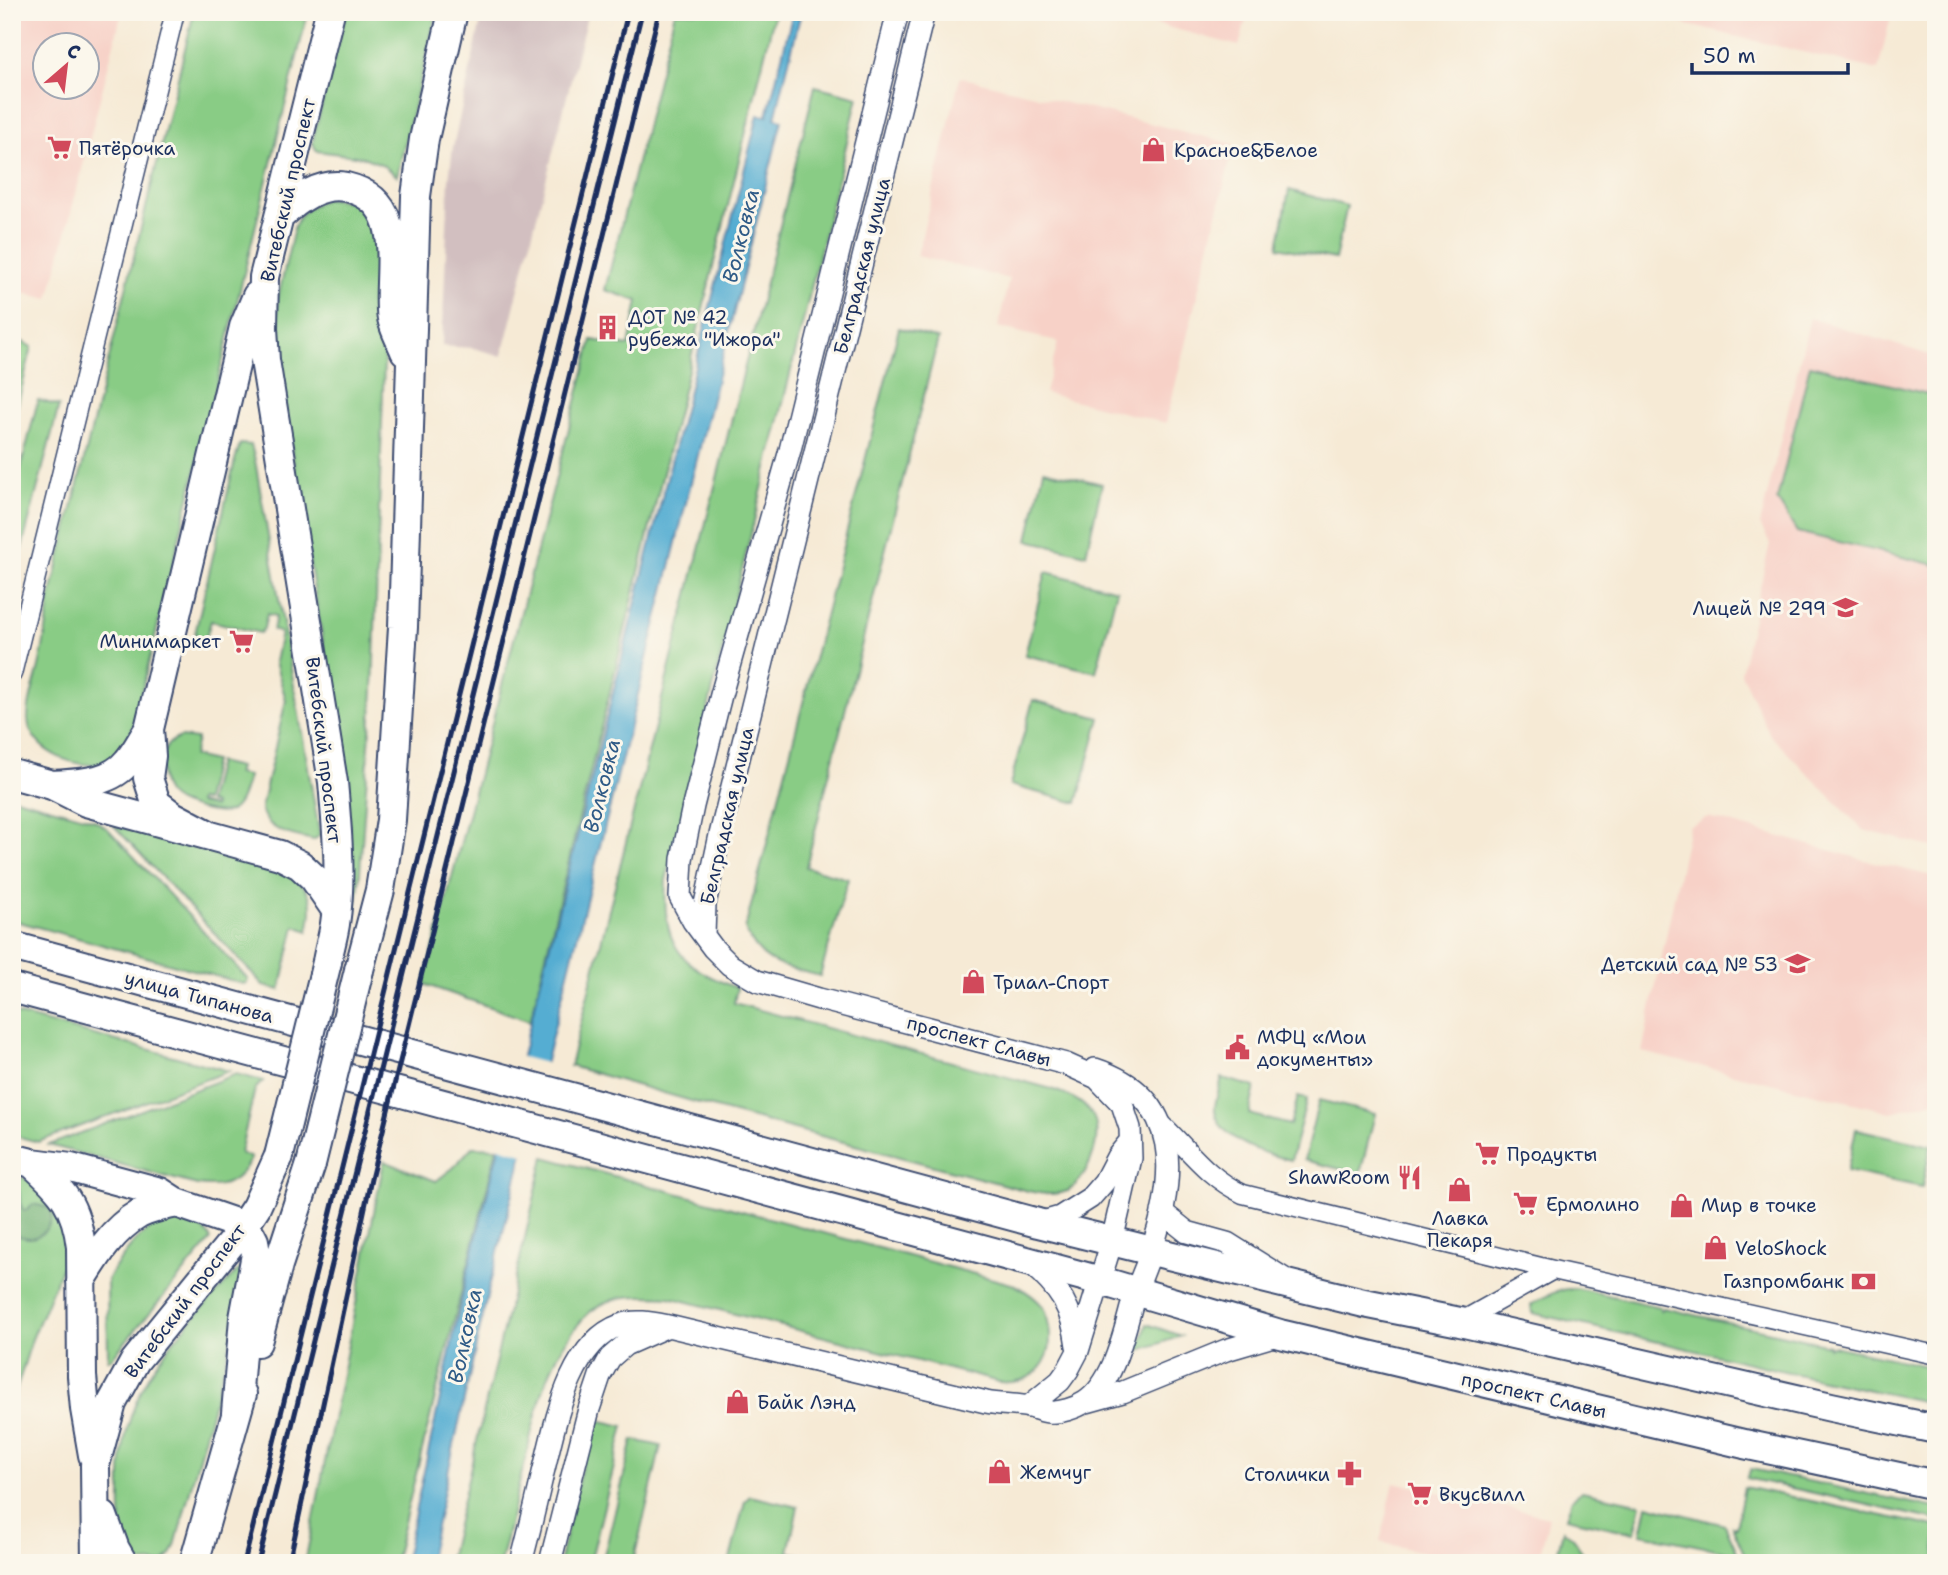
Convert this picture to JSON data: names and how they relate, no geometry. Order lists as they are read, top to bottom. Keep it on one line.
{"streets":{"main road":["Витебский проспект","улица Типанова","проспект Славы"],"street":["Белградская улица"]},"crossings":[["Белградская улица","проспект Славы"]],"water":["Волковка"],"places":{"supermarket":["Пятёрочка","Минимаркет","Продукты","Ермолино","ВкусВилл"],"shop":["Красное&Белое","Триал-Спорт","Лавка Пекаря","Мир в точке","VeloShock","Байк Лэнд","Жемчуг"],"building":["ДОТ № 42 рубежа \"Ижора\""],"school or university":["Лицей № 299","Детский сад № 53"],"public building":["МФЦ «Мои документы»"],"restaurant":["ShawRoom"],"bank":["Газпромбанк"],"pharmacy":["Столички"]},"scale_bar":"50 m","north":"top right"}
